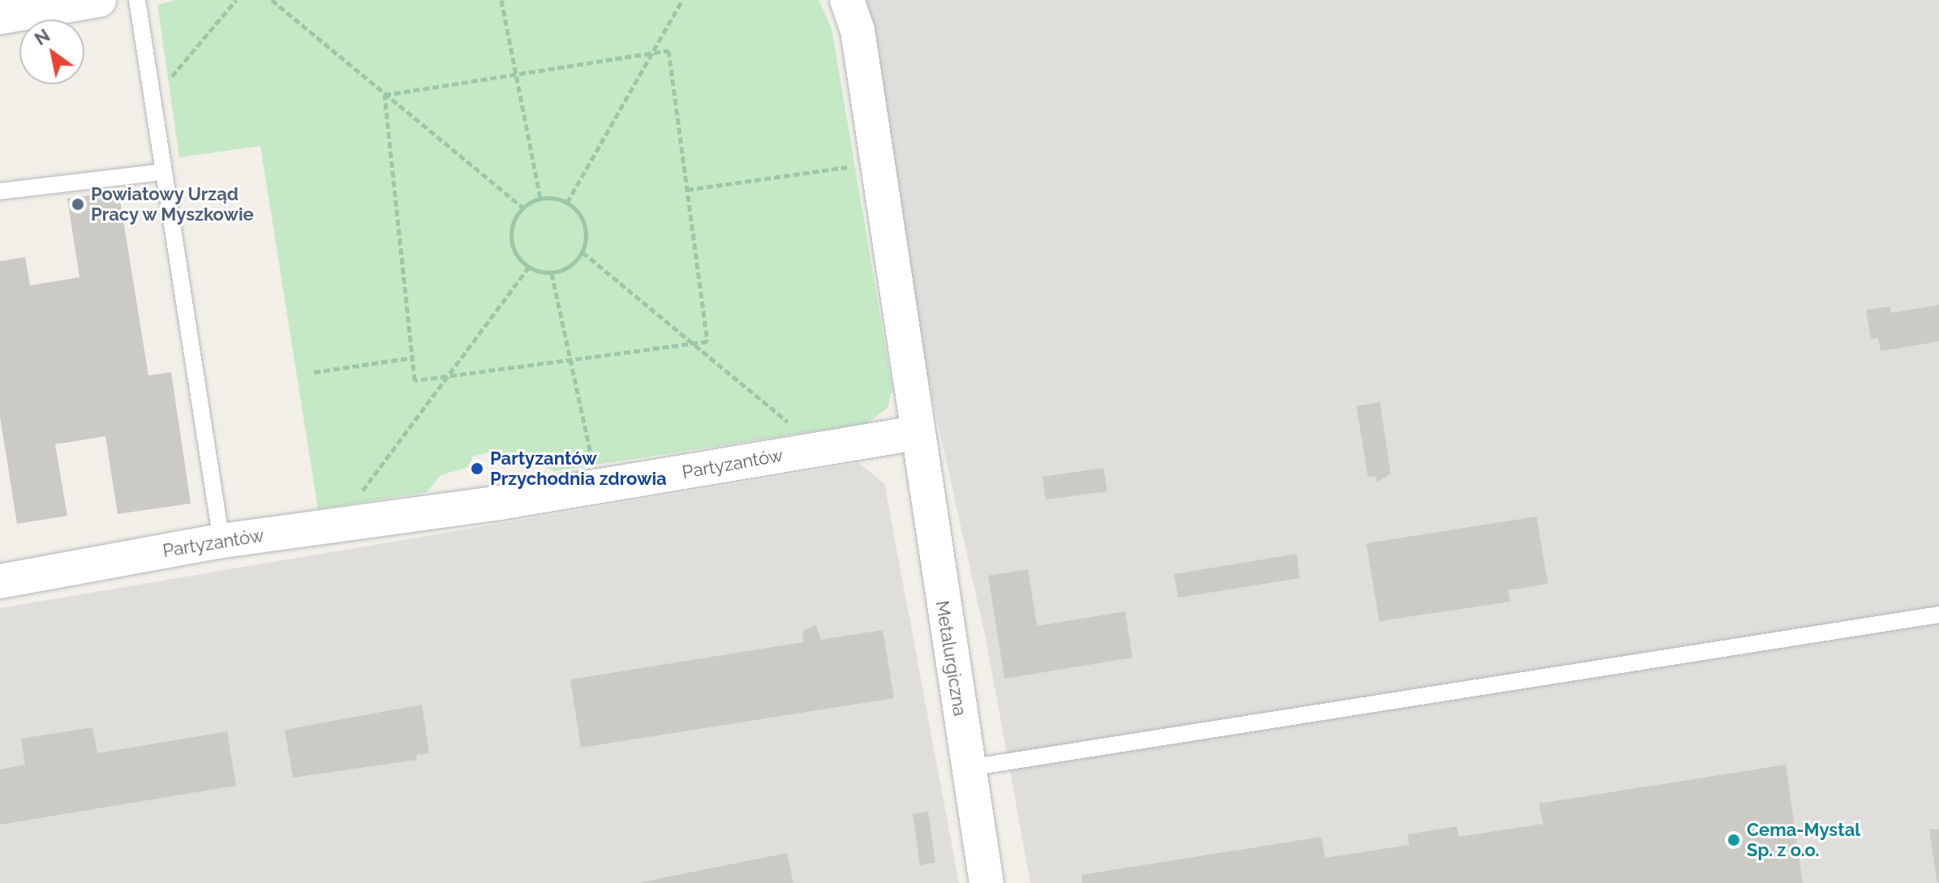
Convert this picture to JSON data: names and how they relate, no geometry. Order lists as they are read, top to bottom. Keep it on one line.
{"streets":{"street":["Partyzantów","Metalurgiczna"]},"crossings":[["Partyzantów","Metalurgiczna"]],"places":["Powiatowy Urząd Pracy w Myszkowie","Partyzantów Przychodnia zdrowia","Cema-Mystal Sp. z o.o."],"north":"top left"}
